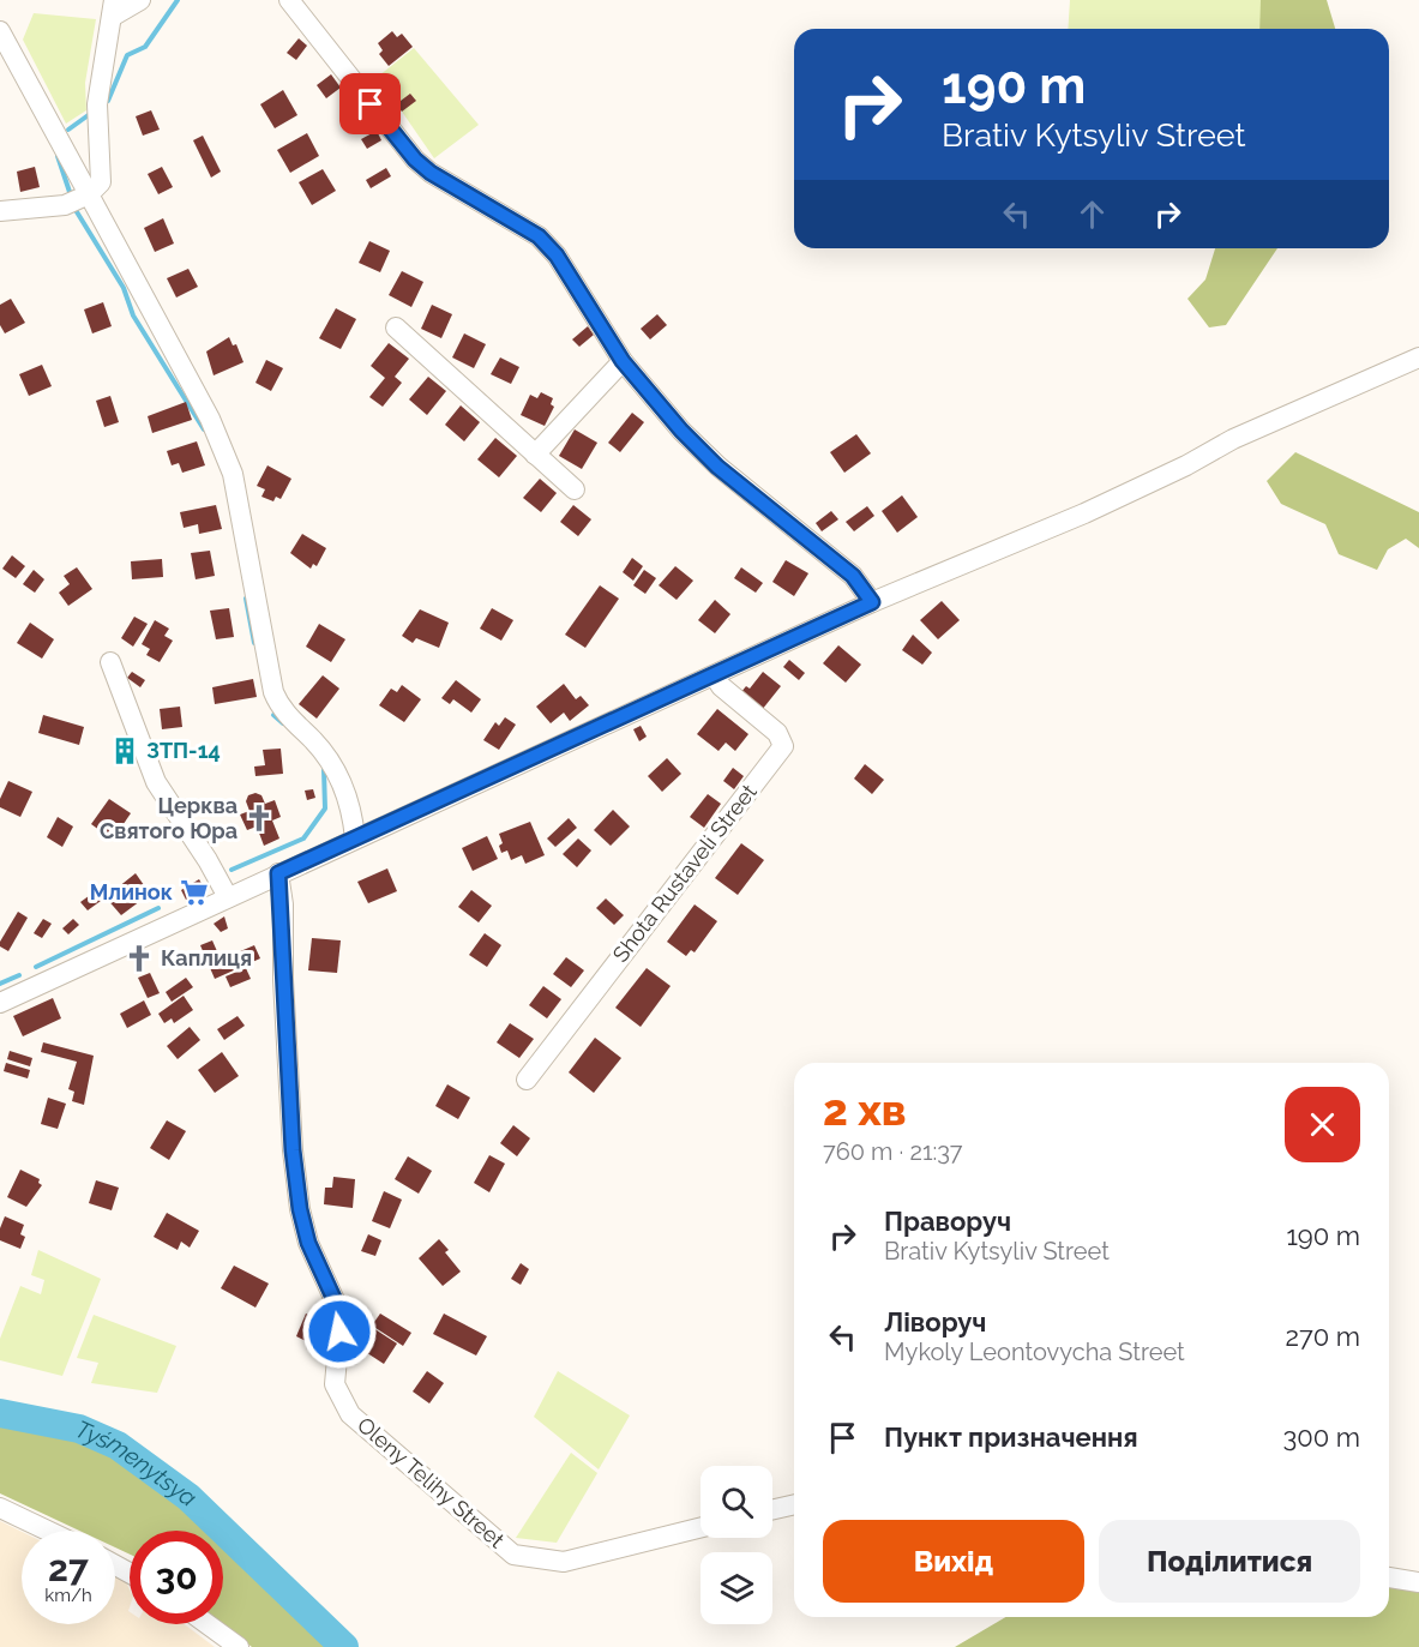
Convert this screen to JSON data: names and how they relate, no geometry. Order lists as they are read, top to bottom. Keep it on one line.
{"streets":{"street":["Shota Rustaveli Street","Oleny Telihy Street"]},"water":["Tyśmenytsya"],"places":{"building":["ЗТП-14"],"church":["Церква Святого Юра","Каплиця"],"supermarket":["Млинок"]},"page":{"turn":["190 m","Brativ Kytsyliv Street"],"heading":["2 хв","760 m · 21:37"],"list":[{"name":"Праворуч","note":"Brativ Kytsyliv Street","value":"190 m"},{"name":"Ліворуч","note":"Mykoly Leontovycha Street","value":"270 m"},{"name":"Пункт призначення","value":"300 m"}],"buttons":["Вихід","Поділитися"],"speed":"27 km/h","limit":"30"}}
